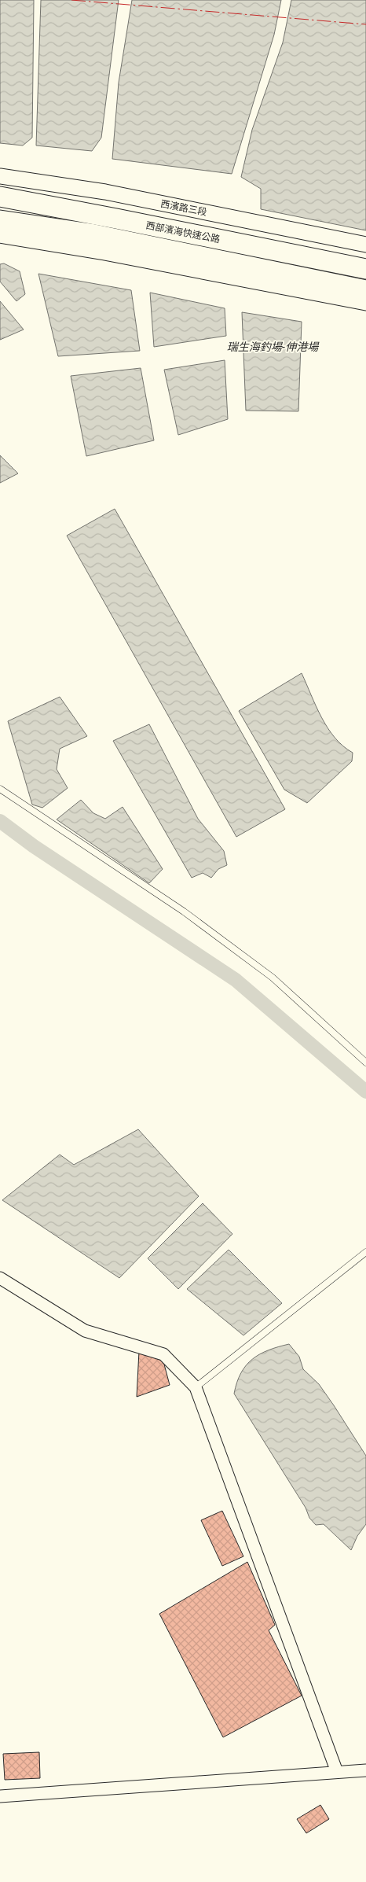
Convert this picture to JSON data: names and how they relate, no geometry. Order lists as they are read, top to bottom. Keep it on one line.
{"streets":{"highway":["西部濱海快速公路"],"street":["西濱路三段"]},"water":["瑞生海釣場-伸港場"]}
